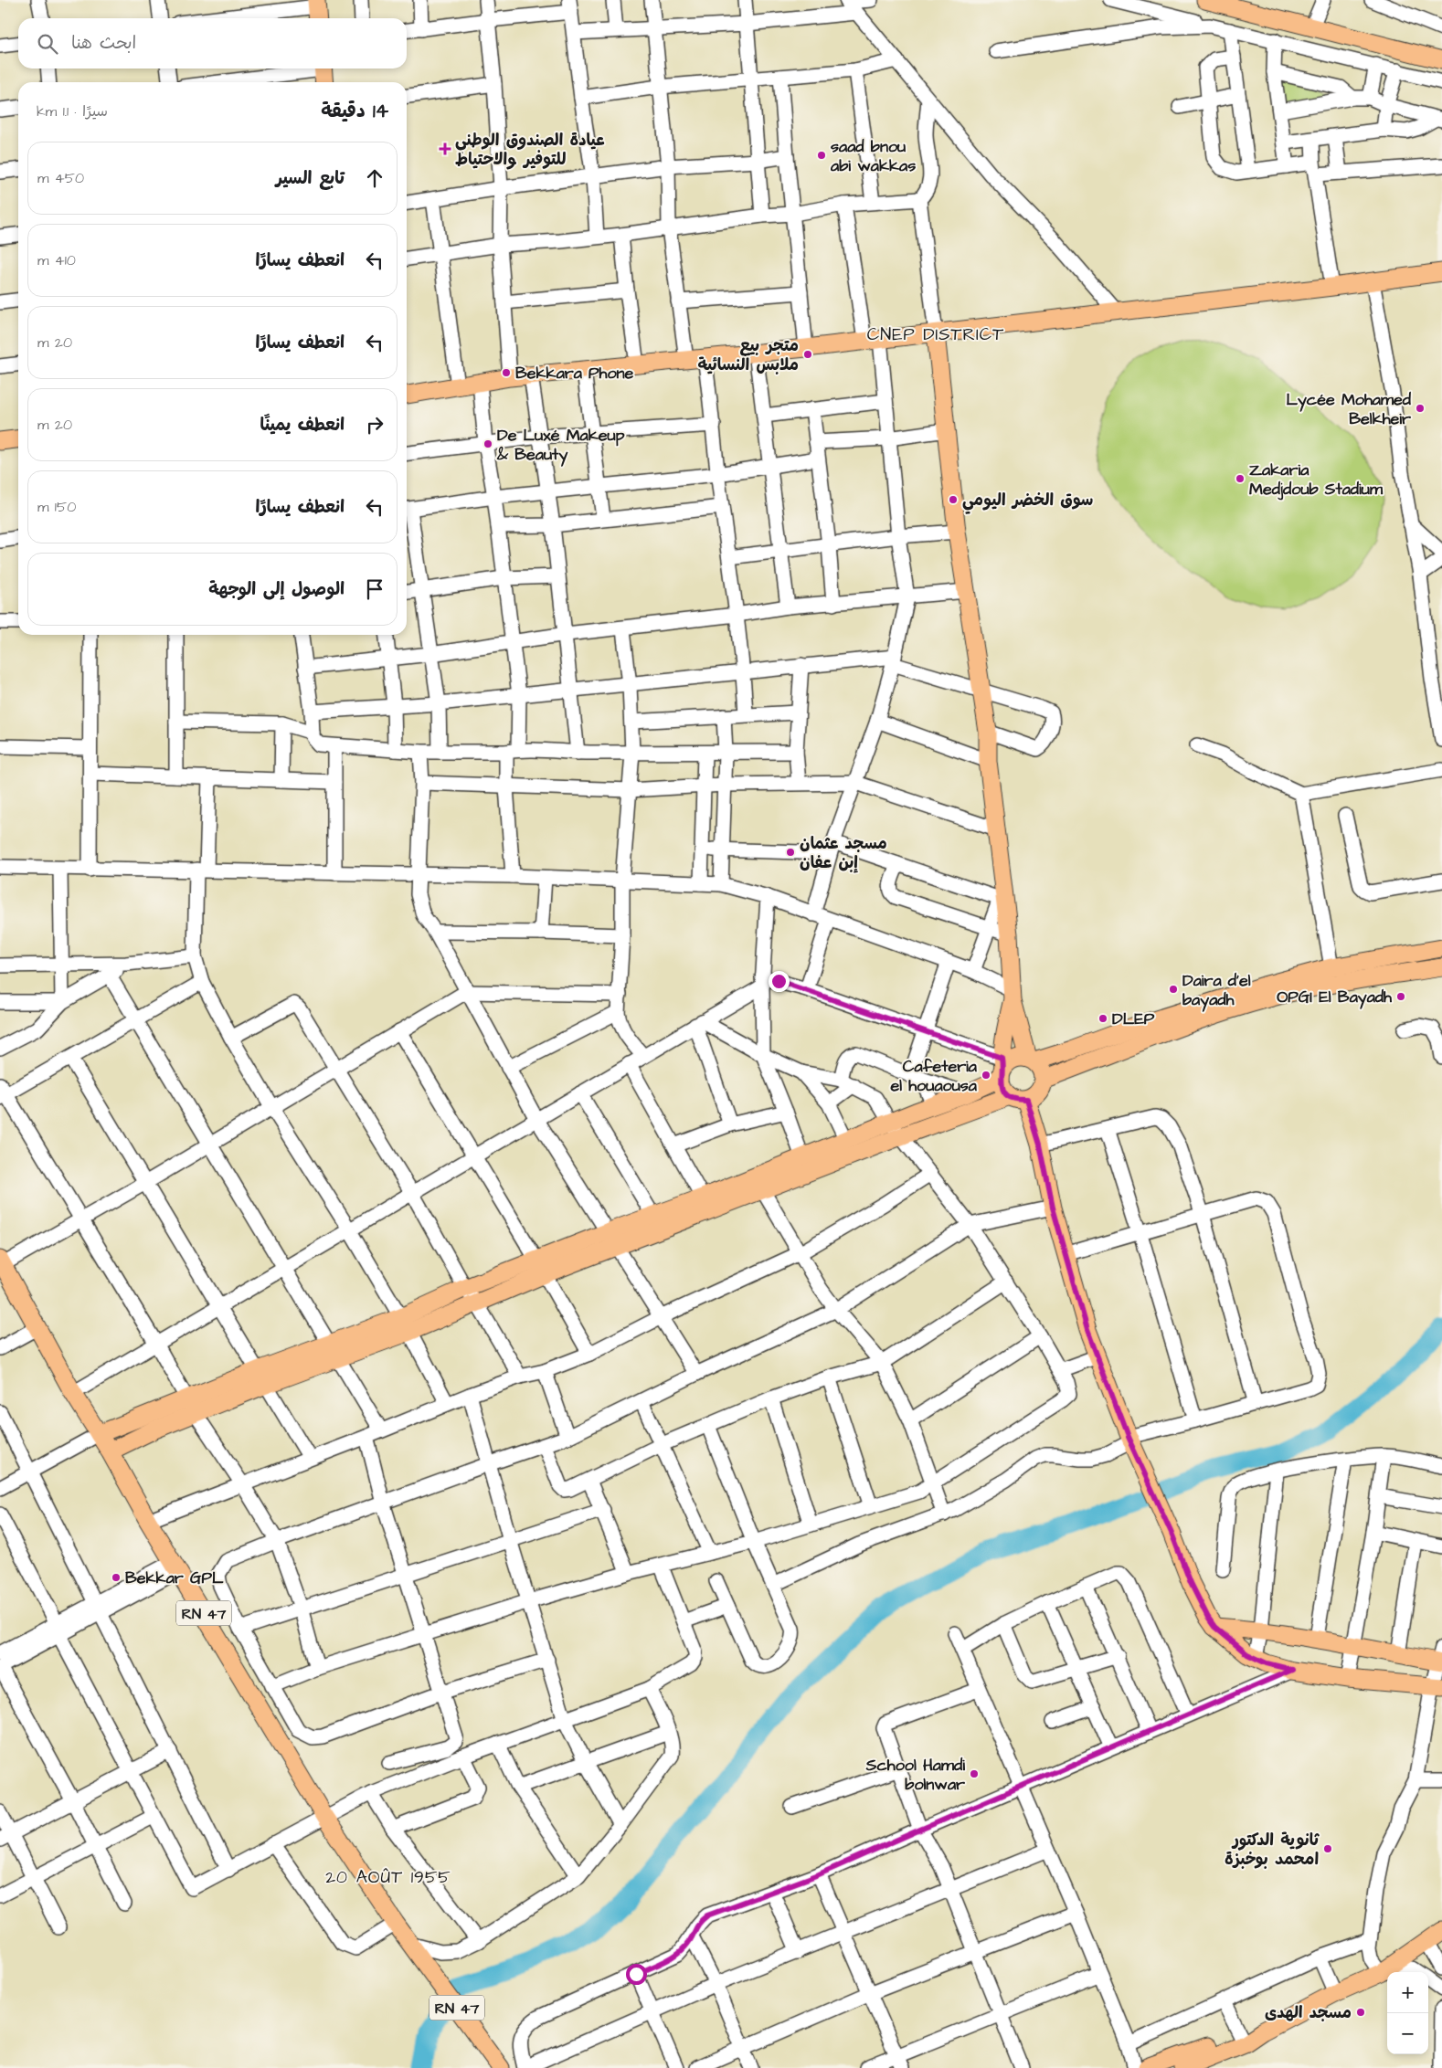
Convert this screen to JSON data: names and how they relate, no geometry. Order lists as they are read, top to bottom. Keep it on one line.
{"streets":{"main road":["RN 47"]},"districts":["CNEP DISTRICT","20 AOÛT 1955"],"places":{"health":["عيادة الصندوق الوطني للتوفير والاحتياط"],"other":["saad bnou abi wakkas","متجر بيع ملابس النسائية","Bekkara Phone","Lycée Mohamed Belkheir","De Luxé Makeup & Beauty","Zakaria Medjdoub Stadium","سوق الخضر اليومي","مسجد عثمان إبن عفان","Daira d'el bayadh","OPGI El Bayadh","DLEP","Cafeteria el houaousa","Bekkar GPL","School Hamdi bolnwar","ثانوية الدكتور امحمد بوخبزة","مسجد الهدى"]},"page":{"search":"ابحث هنا","heading":["14 دقيقة","سيرًا · 1.1 km"],"list":[["تابع السير","450 m"],["انعطف يسارًا","410 m"],["انعطف يسارًا","20 m"],["انعطف يمينًا","20 m"],["انعطف يسارًا","150 m"],"الوصول إلى الوجهة"],"map_buttons":["+","−"]}}
